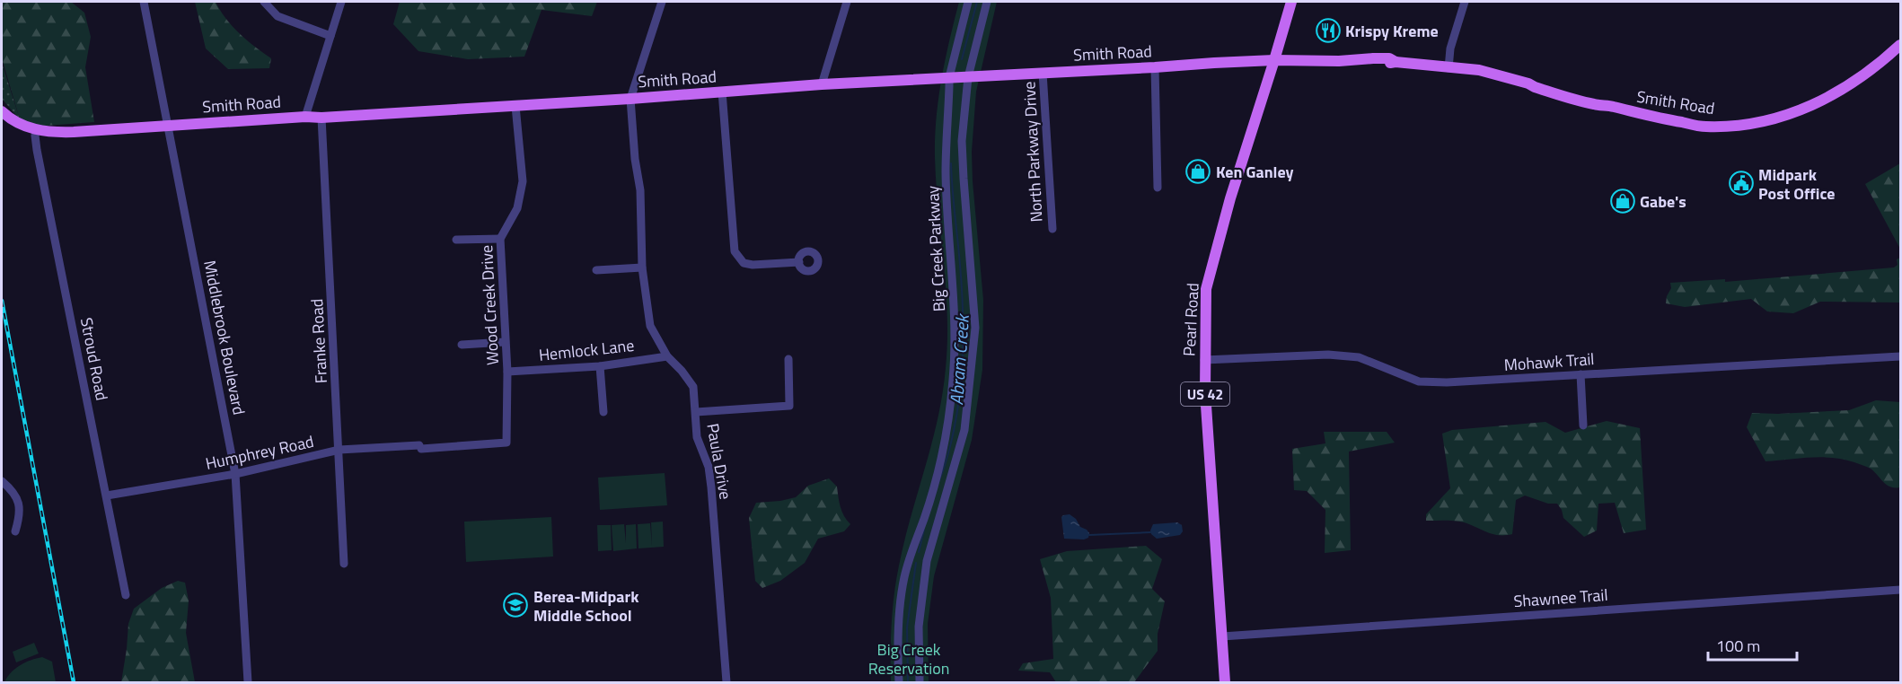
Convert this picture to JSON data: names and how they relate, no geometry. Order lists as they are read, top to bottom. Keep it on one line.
{"streets":{"main road":["Smith Road","Pearl Road","US 42"],"street":["North Parkway Drive","Big Creek Parkway","Wood Creek Drive","Middlebrook Boulevard","Franke Road","Hemlock Lane","Stroud Road","Mohawk Trail","Humphrey Road","Paula Drive","Shawnee Trail"]},"crossings":[["Smith Road","North Parkway Drive"],["Smith Road","Big Creek Parkway"],["Smith Road","Wood Creek Drive"],["Smith Road","Pearl Road"],["Smith Road","Middlebrook Boulevard"],["Smith Road","Franke Road"],["Smith Road","Stroud Road"],["Smith Road","Paula Drive"],["Wood Creek Drive","Hemlock Lane"],["Wood Creek Drive","Humphrey Road"],["Pearl Road","Mohawk Trail"],["Pearl Road","Shawnee Trail"],["Middlebrook Boulevard","Humphrey Road"],["Franke Road","Humphrey Road"],["Hemlock Lane","Paula Drive"],["Stroud Road","Humphrey Road"]],"water":["Abram Creek"],"parks":["Big Creek Reservation"],"places":{"restaurant":["Krispy Kreme"],"shop":["Ken Ganley","Gabe's"],"public building":["Midpark Post Office"],"school or university":["Berea-Midpark Middle School"]},"scale_bar":"100 m"}
